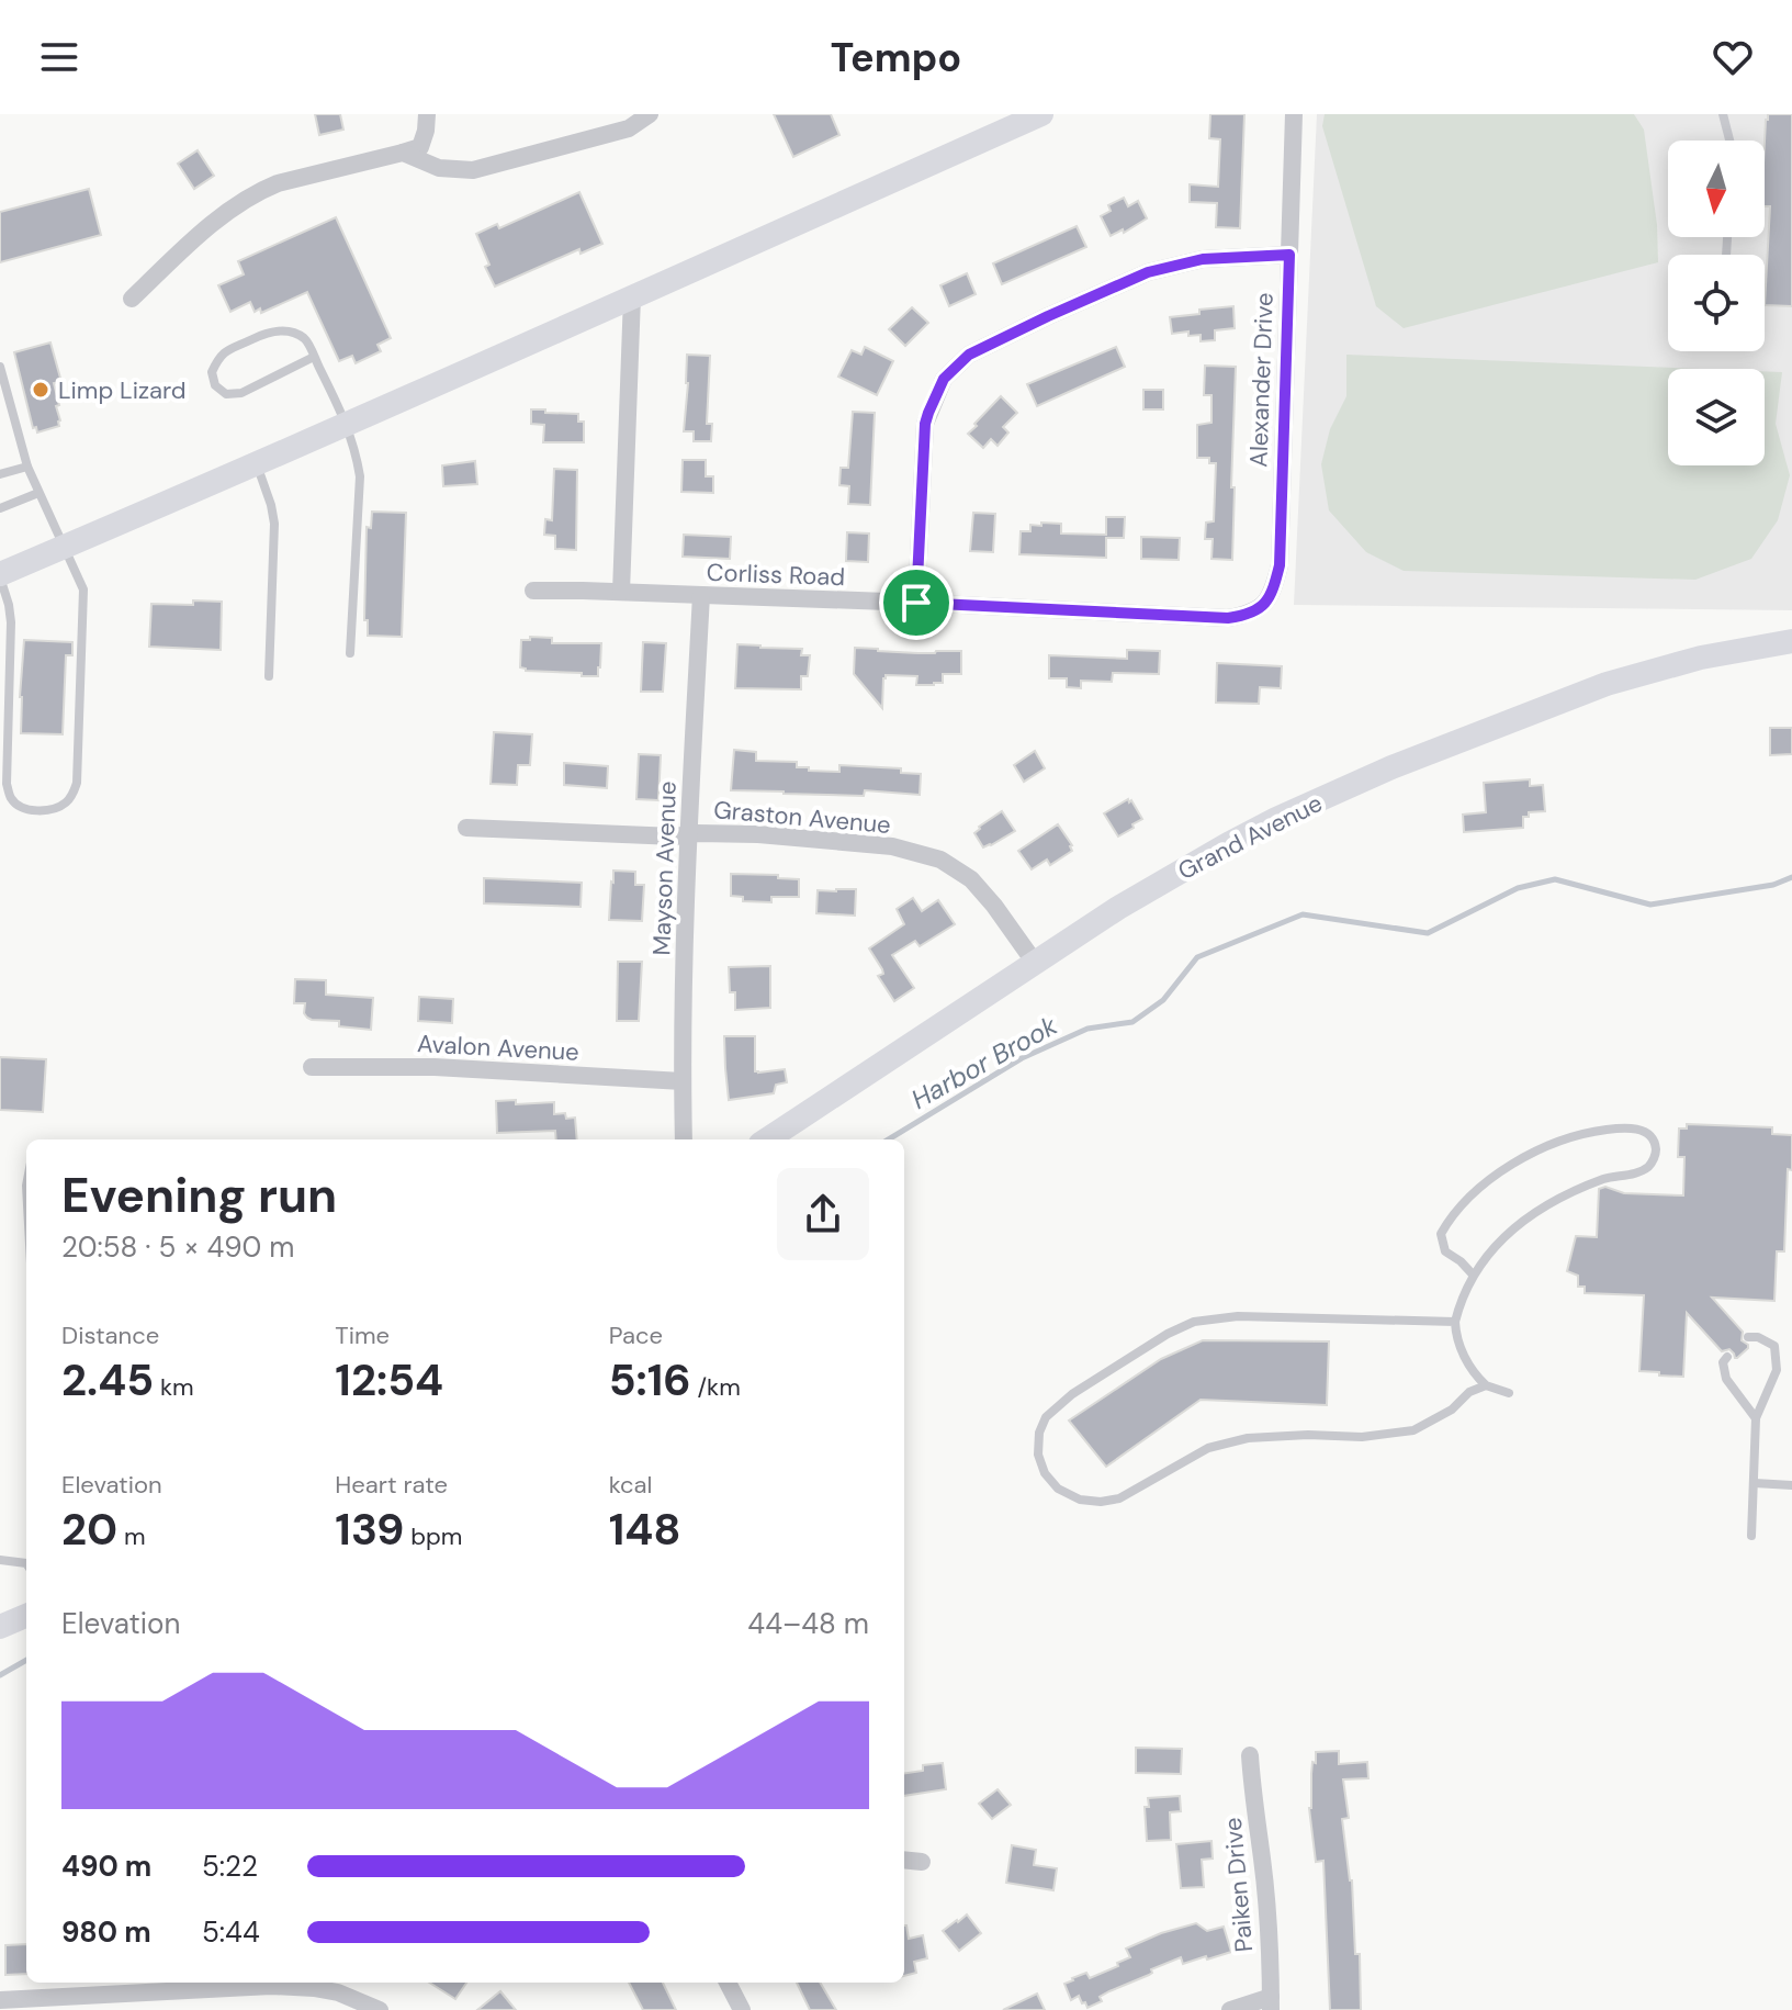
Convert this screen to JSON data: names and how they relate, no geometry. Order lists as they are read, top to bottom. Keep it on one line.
{"streets":{"street":["Alexander Drive","Corliss Road","Graston Avenue","Grand Avenue","Mayson Avenue","Avalon Avenue","Paiken Drive"]},"crossings":[["Alexander Drive","Corliss Road"],["Corliss Road","Mayson Avenue"],["Graston Avenue","Grand Avenue"],["Graston Avenue","Mayson Avenue"],["Mayson Avenue","Avalon Avenue"]],"water":["Harbor Brook"],"places":["Limp Lizard"],"north":"bottom","page":{"header":"Tempo","heading":["Evening run","20:58 · 5 × 490 m"],"stats":[["Distance","2.45 km"],["Time","12:54"],["Pace","5:16 /km"],["Elevation","20 m"],["Heart rate","139 bpm"],["kcal","148"]],"chart":["Elevation","44–48 m"],"list":[{"name":"490 m","note":"5:22"},{"name":"980 m","note":"5:44"}]}}
